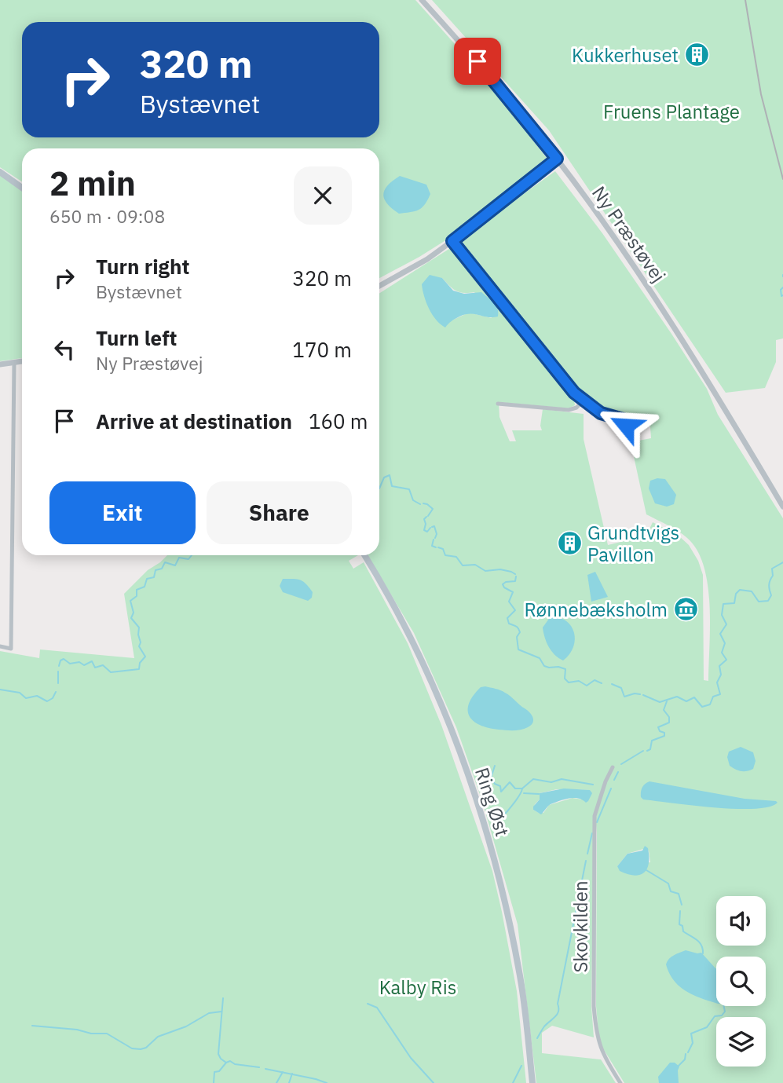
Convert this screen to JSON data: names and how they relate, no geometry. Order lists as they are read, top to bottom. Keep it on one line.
{"streets":{"main road":["Ring Øst"],"street":["Ny Præstøvej","Skovkilden"]},"parks":["Fruens Plantage","Kalby Ris"],"places":{"building":["Kukkerhuset","Grundtvigs Pavillon"],"museum":["Rønnebæksholm"]},"page":{"turn":["320 m","Bystævnet"],"heading":["2 min","650 m · 09:08"],"list":[{"name":"Turn right","note":"Bystævnet","value":"320 m"},{"name":"Turn left","note":"Ny Præstøvej","value":"170 m"},{"name":"Arrive at destination","value":"160 m"}],"buttons":["Exit","Share"]}}
